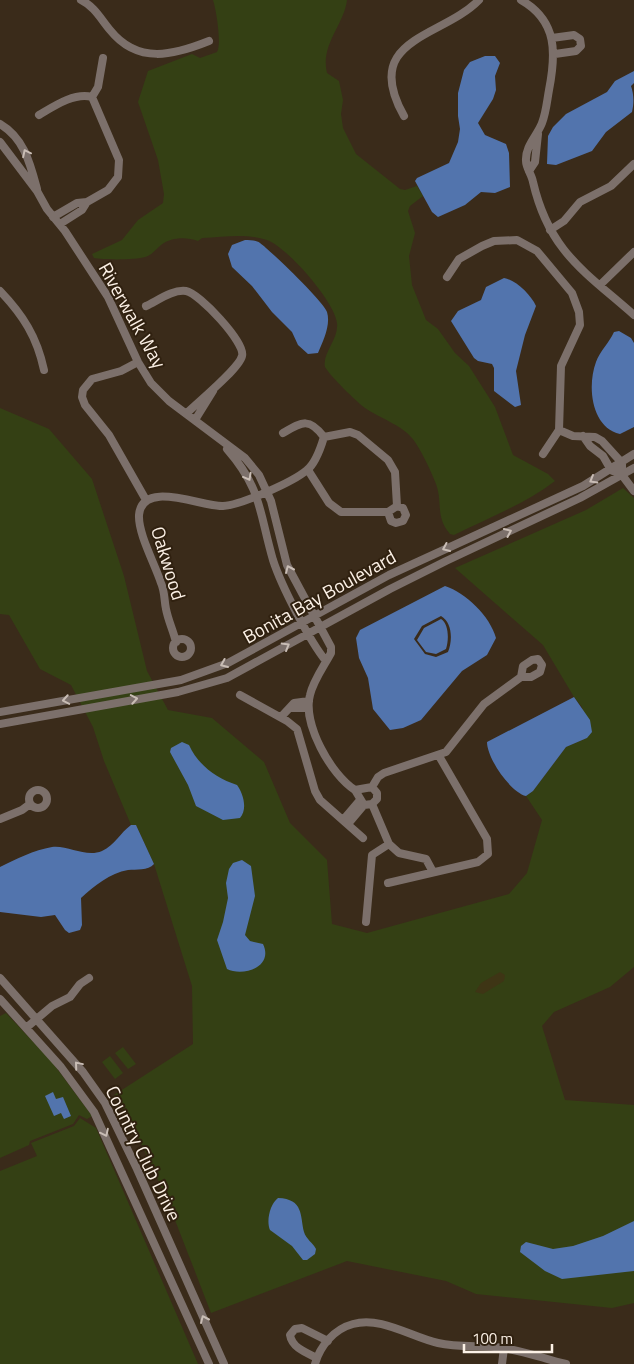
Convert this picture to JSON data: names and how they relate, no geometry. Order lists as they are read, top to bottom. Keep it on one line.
{"streets":{"street":["Riverwalk Way","Oakwood","Bonita Bay Boulevard","Country Club Drive"]},"crossings":[["Riverwalk Way","Oakwood"],["Riverwalk Way","Bonita Bay Boulevard"]],"scale_bar":"100 m"}
